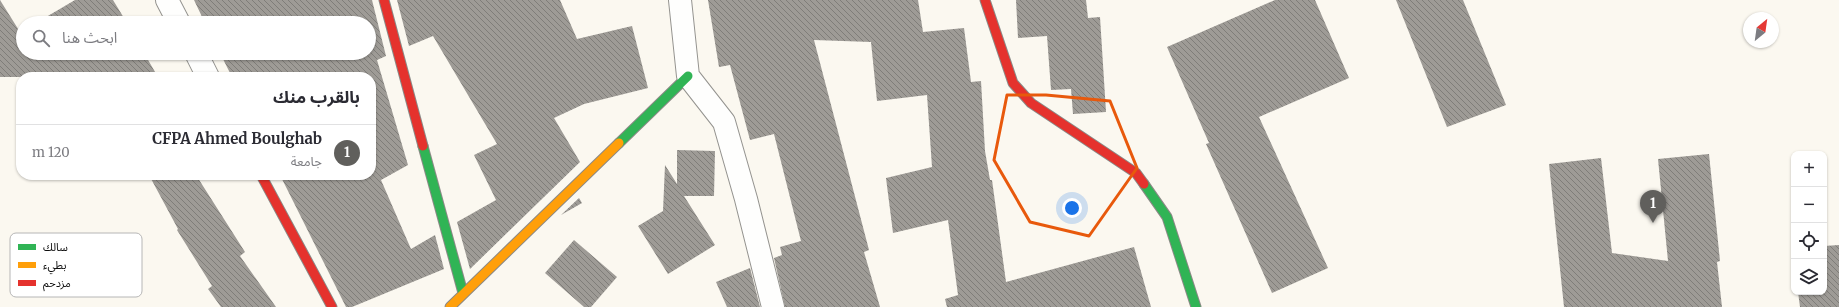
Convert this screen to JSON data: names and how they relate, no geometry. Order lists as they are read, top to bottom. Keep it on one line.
{"legend":["سالك","بطيء","مزدحم"],"north":"top right","page":{"search":"ابحث هنا","heading":"بالقرب منك","list":[{"mark":"1","name":"CFPA Ahmed Boulghab","note":"جامعة","value":"120 m"}],"map_buttons":["+","−"],"pins":"1"}}
